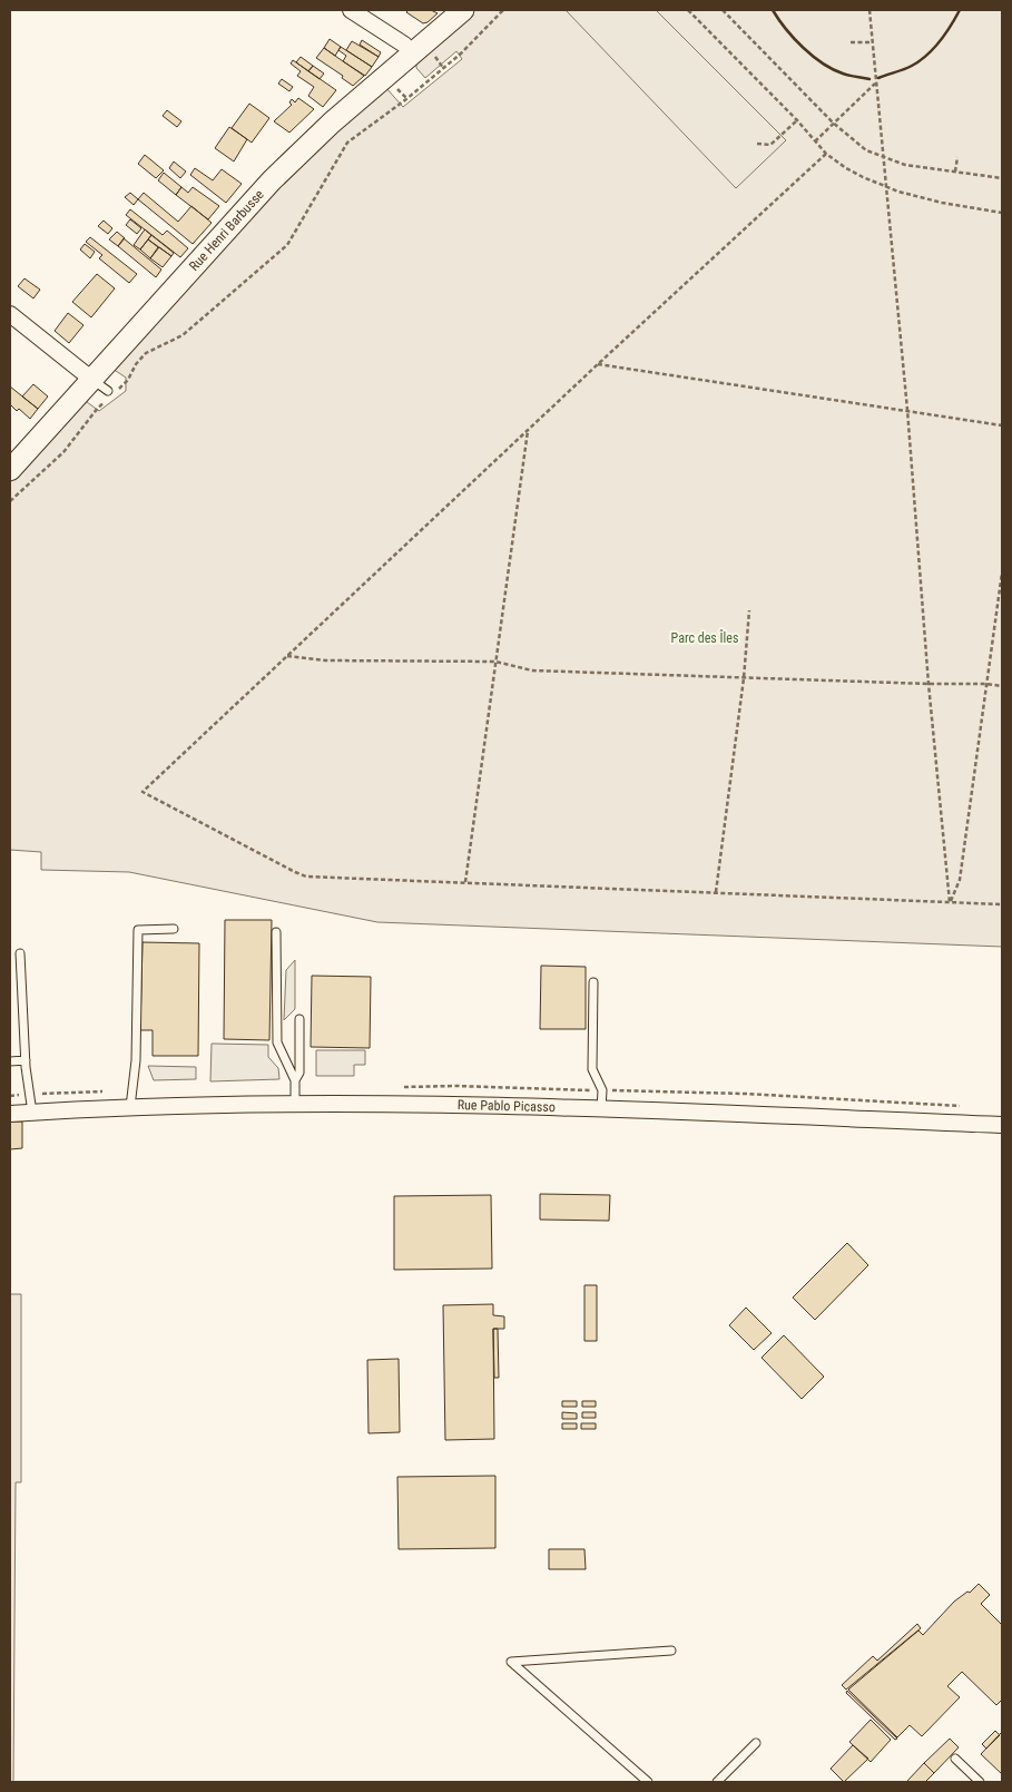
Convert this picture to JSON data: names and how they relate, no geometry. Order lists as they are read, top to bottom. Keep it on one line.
{"streets":{"street":["Rue Henri Barbusse","Rue Pablo Picasso"]},"parks":["Parc des Îles"]}
